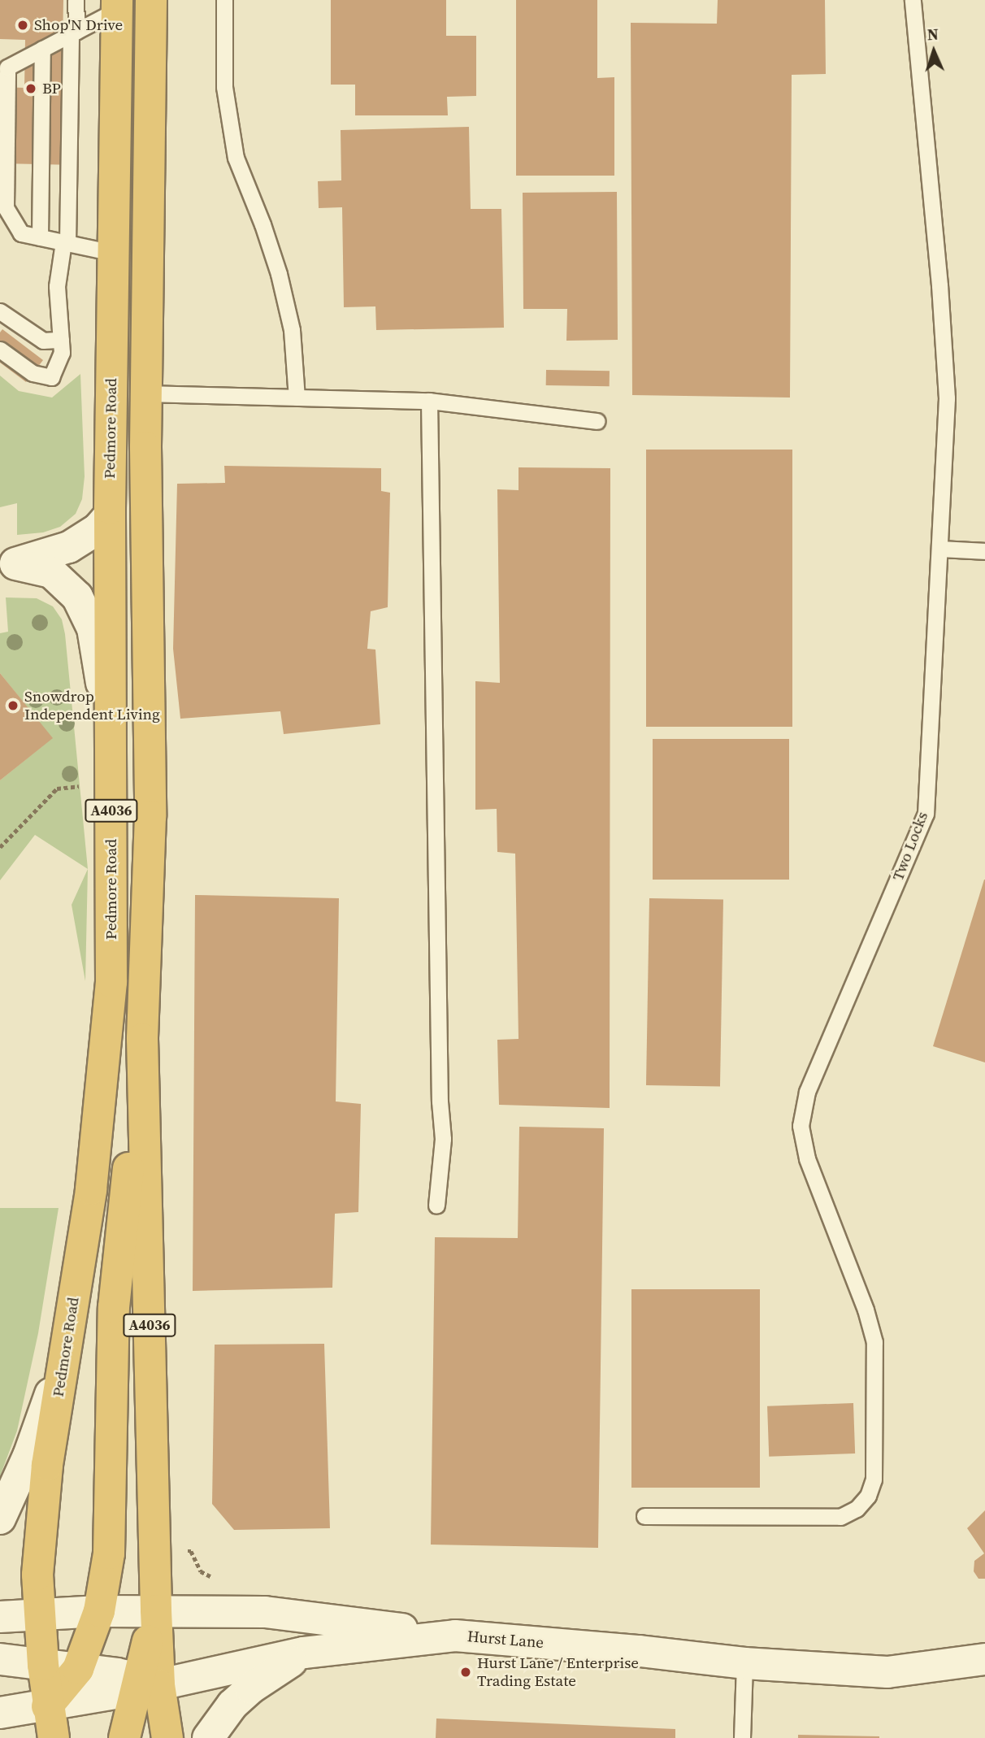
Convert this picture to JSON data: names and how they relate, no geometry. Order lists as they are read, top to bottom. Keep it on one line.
{"streets":{"highway":["Pedmore Road","A4036"],"street":["Hurst Lane"],"lane":["Two Locks"]},"crossings":[["Pedmore Road","Hurst Lane"],["A4036","Hurst Lane"]],"places":["Shop'N Drive","BP","Snowdrop Independent Living","Hurst Lane / Enterprise Trading Estate"],"north":"top"}
